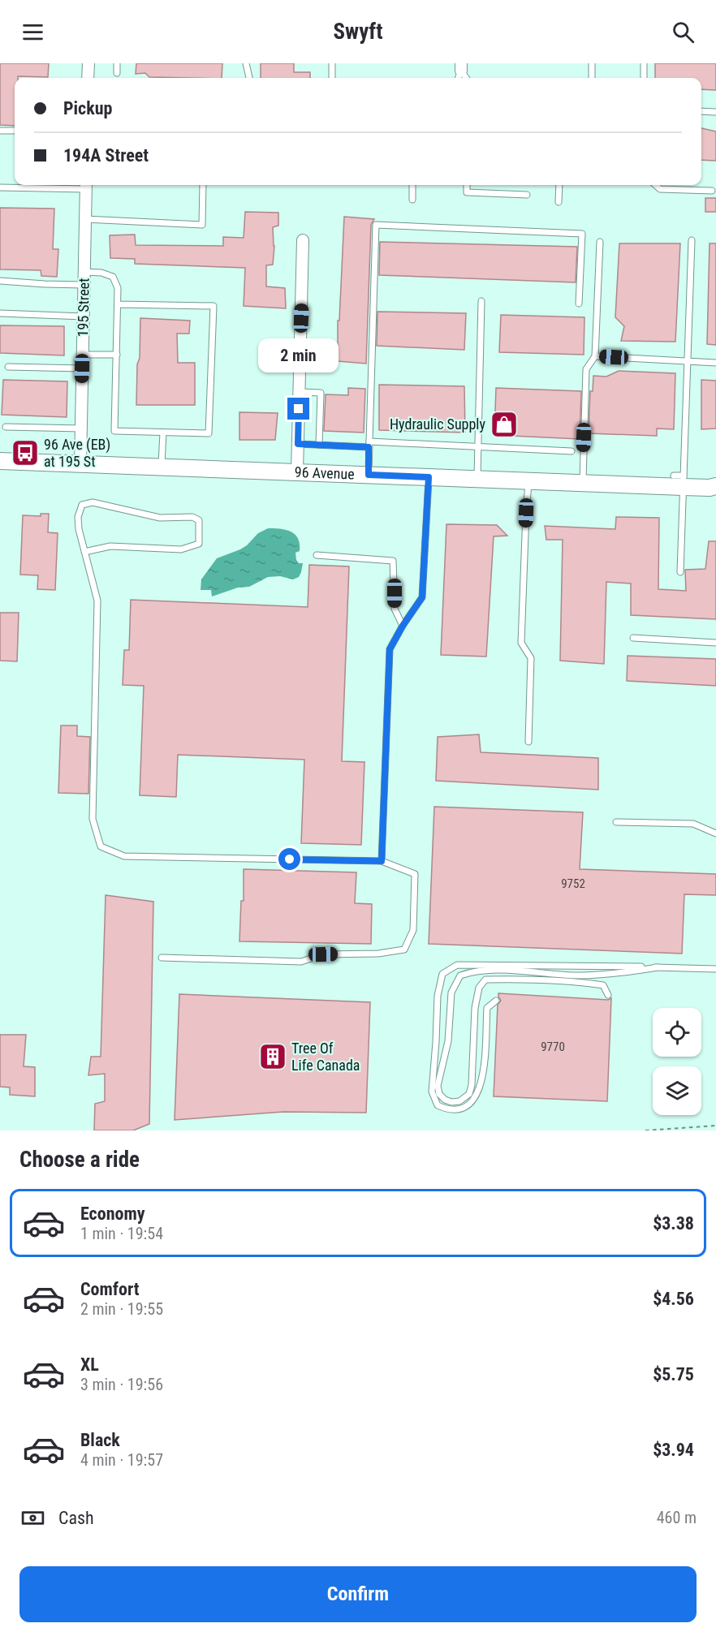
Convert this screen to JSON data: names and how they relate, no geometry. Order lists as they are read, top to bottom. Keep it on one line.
{"streets":{"main road":["96 Avenue"],"street":["195 Street"]},"crossings":[["195 Street","96 Avenue"]],"places":{"shop":["Hydraulic Supply"],"bus stop":["96 Ave (EB) at 195 St"],"building":["Tree Of Life Canada"]},"house_numbers":["9752","9770"],"page":{"header":"Swyft","banner":["Pickup","194A Street"],"bubble":"2 min","heading":"Choose a ride","list":[{"name":"Economy","note":"1 min · 19:54","value":"$3.38"},{"name":"Comfort","note":"2 min · 19:55","value":"$4.56"},{"name":"XL","note":"3 min · 19:56","value":"$5.75"},{"name":"Black","note":"4 min · 19:57","value":"$3.94"}],"pay":["Cash","460 m"],"buttons":"Confirm"}}
